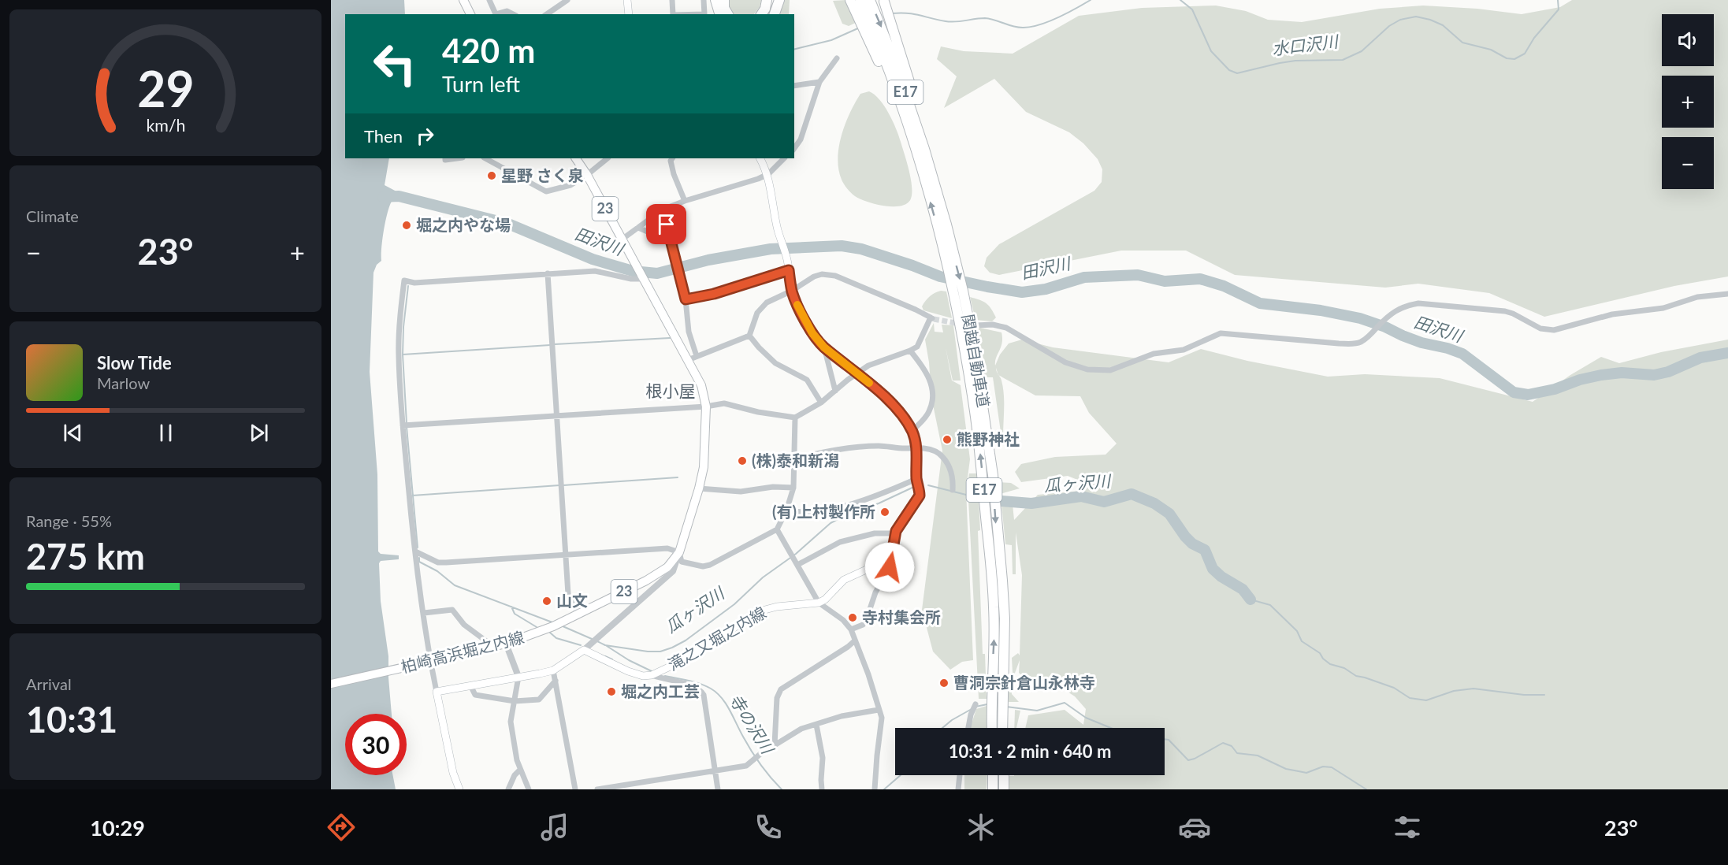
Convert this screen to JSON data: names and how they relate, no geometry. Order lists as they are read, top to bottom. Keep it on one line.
{"streets":{"highway":["E17","関越自動車道"],"main road":["23","滝之又堀之内線","柏崎高浜堀之内線"]},"districts":["根小屋"],"water":["水口沢川","田沢川","瓜ヶ沢川","寺の沢川"],"places":["星野 さく泉","堀之内やな場","熊野神社","(株)泰和新潟","(有)上村製作所","山文","寺村集会所","曹洞宗針倉山永林寺","堀之内工芸"],"page":{"map_buttons":["+","−"],"turn":["420 m","Turn left"],"then":"Then","tile":["Climate",["Range · 55%","275 km"],["Arrival","10:31"]],"heat":["−","23°","+"],"song":["Slow Tide","Marlow"],"limit":"30","trip":"10:31 · 2 min · 640 m","tabs":["10:29","23°"],"gauge":["29","km/h"]}}
